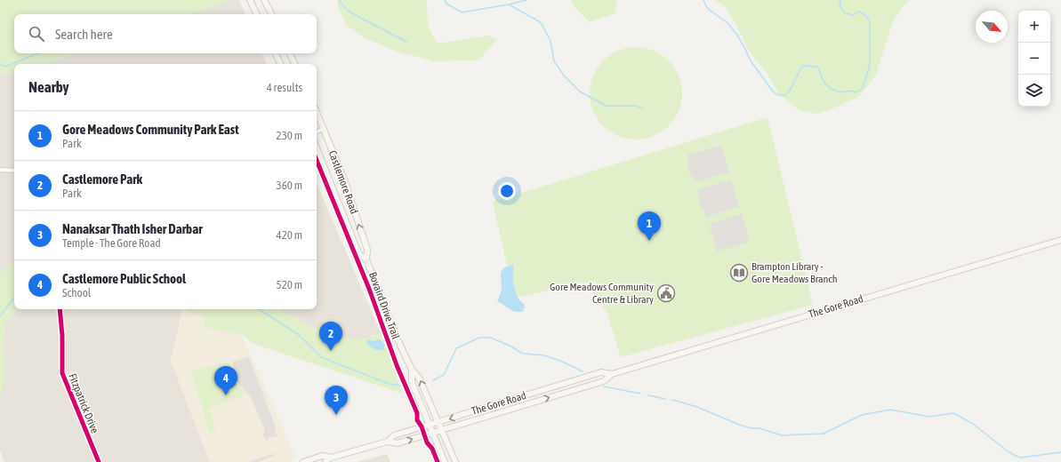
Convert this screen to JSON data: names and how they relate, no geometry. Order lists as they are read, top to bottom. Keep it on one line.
{"streets":{"main road":["Castlemore Road","The Gore Road"],"street":["Fitzpatrick Drive"],"cycle path":["Bovaird Drive Trail"]},"crossings":[["Castlemore Road","The Gore Road"]],"places":{"library":["Brampton Library - Gore Meadows Branch"],"public building":["Gore Meadows Community Centre & Library"]},"north":"bottom right","page":{"map_buttons":["+","−"],"search":"Search here","heading":["Nearby","4 results"],"list":[{"mark":"1","name":"Gore Meadows Community Park East","note":"Park","value":"230 m"},{"mark":"2","name":"Castlemore Park","note":"Park","value":"360 m"},{"mark":"3","name":"Nanaksar Thath Isher Darbar","note":"Temple · The Gore Road","value":"420 m"},{"mark":"4","name":"Castlemore Public School","note":"School","value":"520 m"}],"pins":["1","2","4","3"]}}
